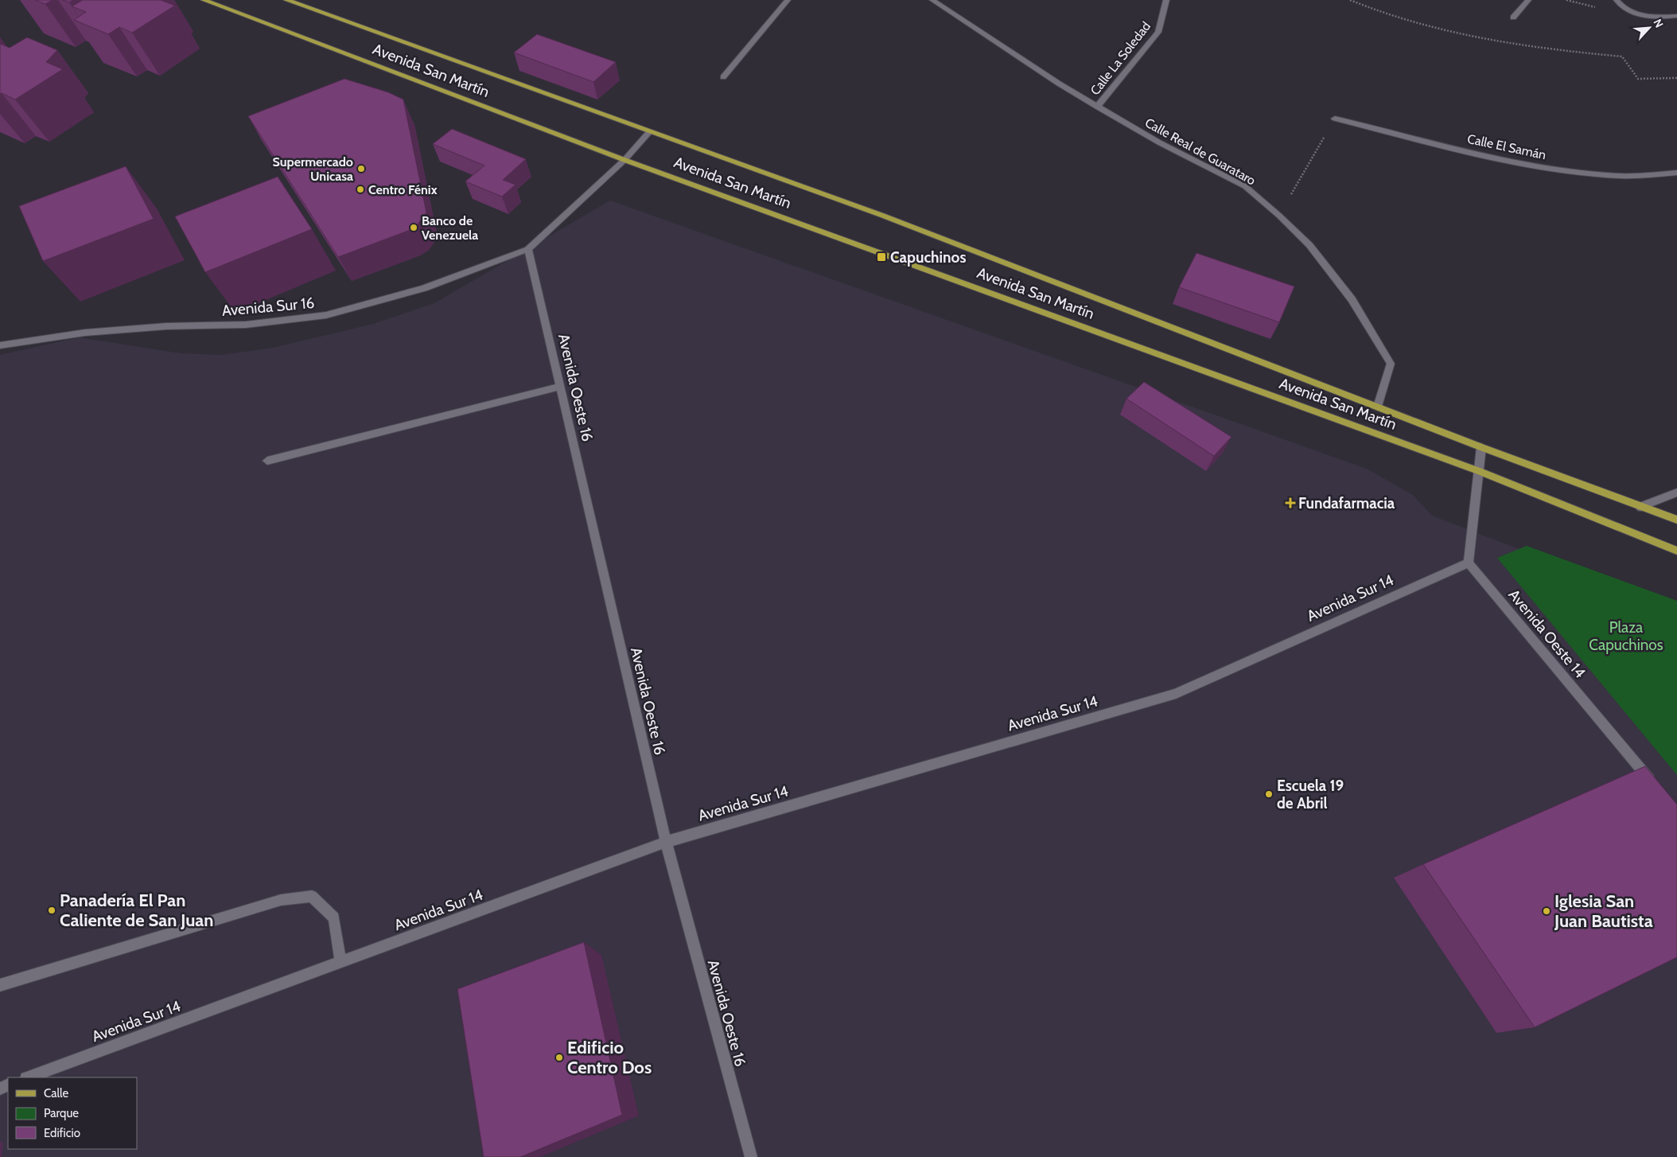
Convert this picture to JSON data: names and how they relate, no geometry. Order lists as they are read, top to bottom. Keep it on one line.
{"streets":{"main road":["Avenida San Martín"],"street":["Calle La Soledad","Calle El Samán","Calle Real de Guarataro","Avenida Sur 16","Avenida Oeste 16","Avenida Sur 14","Avenida Oeste 14"]},"crossings":[["Calle La Soledad","Calle Real de Guarataro"],["Avenida San Martín","Calle Real de Guarataro"],["Avenida Sur 16","Avenida Oeste 16"],["Avenida Oeste 16","Avenida Sur 14"],["Avenida Sur 14","Avenida Oeste 14"]],"parks":["Plaza Capuchinos"],"places":{"other":["Supermercado Unicasa","Centro Fénix","Banco de Venezuela","Escuela 19 de Abril","Panadería El Pan Caliente de San Juan","Iglesia San Juan Bautista","Edificio Centro Dos"],"transit":["Capuchinos"],"health":["Fundafarmacia"]},"legend":["Calle","Parque","Edificio"],"north":"top right"}
